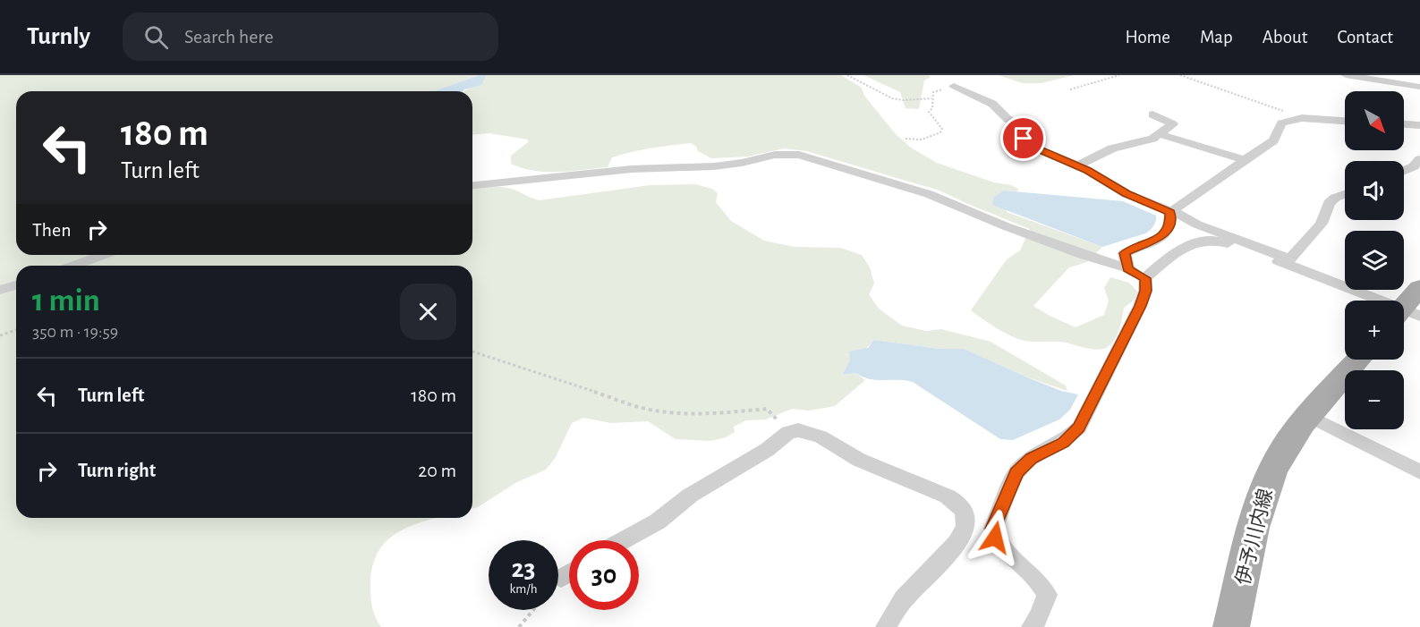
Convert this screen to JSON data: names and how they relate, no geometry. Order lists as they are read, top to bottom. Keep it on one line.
{"streets":{"main road":["伊予川内線"]},"north":"bottom right","page":{"header":"Turnly","search":"Search here","nav":["Home","Map","About","Contact"],"map_buttons":["+","−"],"turn":["180 m","Turn left"],"then":"Then","heading":["1 min","350 m · 19:59"],"list":[{"name":"Turn left","value":"180 m"},{"name":"Turn right","value":"20 m"}],"speed":"23 km/h","limit":"30"}}
